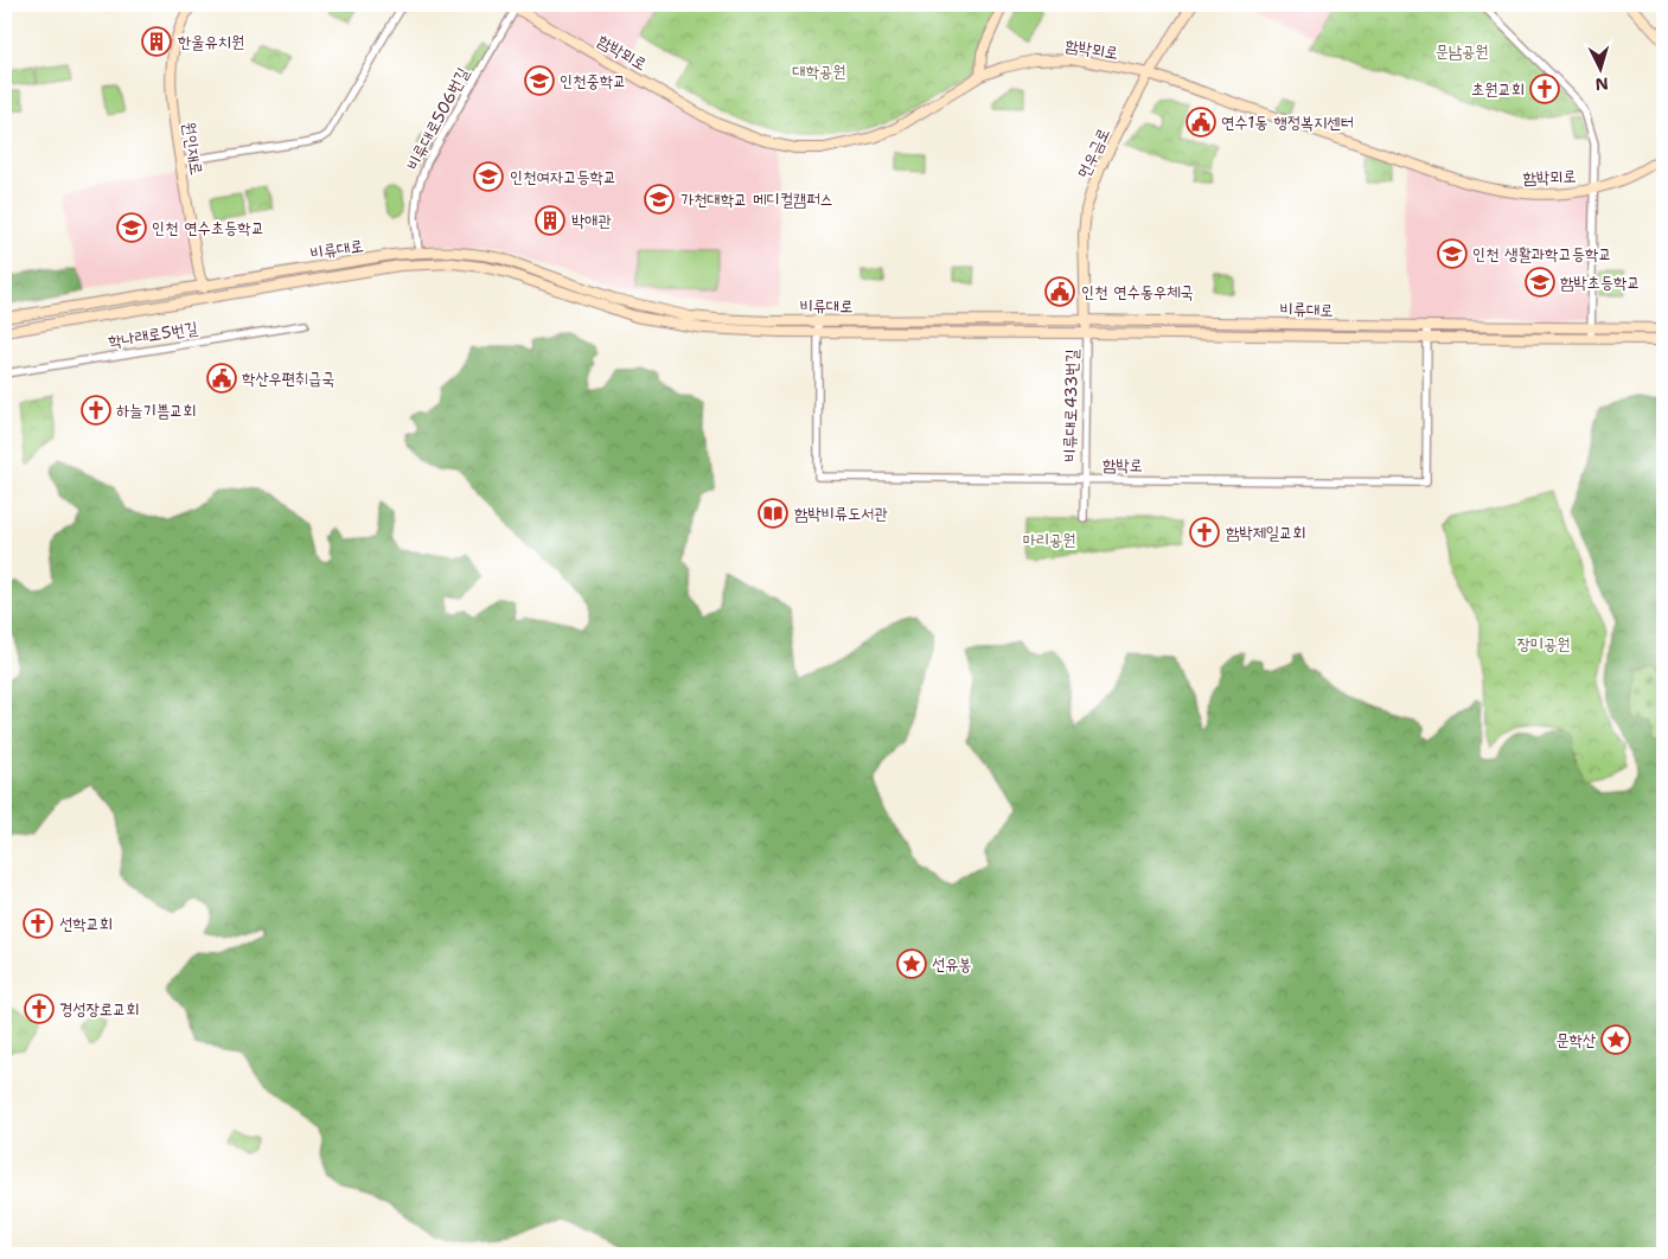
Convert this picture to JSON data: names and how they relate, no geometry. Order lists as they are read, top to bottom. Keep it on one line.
{"streets":{"main road":["함박뫼로","원인재로","먼우금로","비류대로"],"street":["비류대로506번길","학나래로5번길","비류대로433번길","함박로"]},"crossings":[["함박뫼로","비류대로506번길"],["함박뫼로","먼우금로"],["비류대로506번길","비류대로"],["원인재로","비류대로"],["먼우금로","비류대로"],["먼우금로","비류대로433번길"],["비류대로","비류대로433번길"],["비류대로","함박로"],["비류대로433번길","함박로"]],"parks":["문남공원","대학공원","마리공원","장미공원"],"places":{"building":["한울유치원","박애관"],"school or university":["인천중학교","인천여자고등학교","가천대학교 메디컬캠퍼스","인천 연수초등학교","인천 생활과학고등학교","함박초등학교"],"church":["초원교회","하늘기쁨교회","함박제일교회","선학교회","경성장로교회"],"public building":["연수1동 행정복지센터","인천 연수동우체국","학산우편취급국"],"library":["함박비류도서관"],"place":["선유봉","문학산"]},"north":"bottom"}
